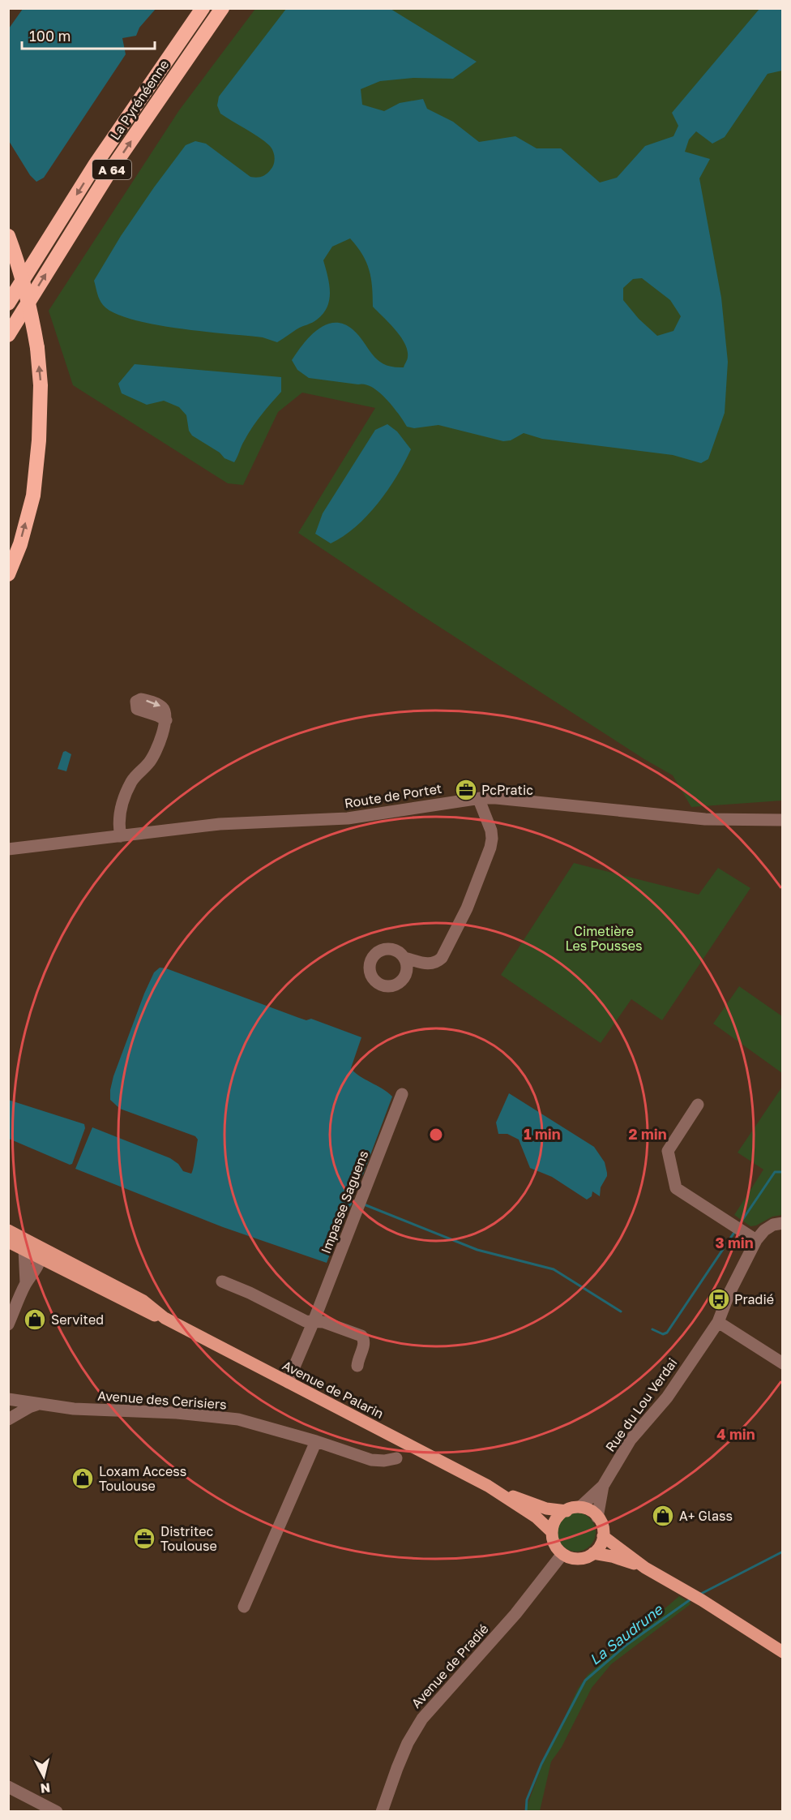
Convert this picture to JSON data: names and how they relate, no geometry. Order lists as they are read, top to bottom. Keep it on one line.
{"streets":{"highway":["La Pyrénéenne","A 64"],"main road":["Avenue de Palarin"],"street":["Route de Portet","Impasse Saguens","Avenue des Cerisiers","Rue du Lou Verdai","Avenue de Pradié"]},"crossings":[["Impasse Saguens","Avenue de Palarin"],["Avenue de Palarin","Rue du Lou Verdai"],["Avenue de Palarin","Avenue de Pradié"],["Rue du Lou Verdai","Avenue de Pradié"]],"water":["La Saudrune"],"parks":["Cimetière Les Pousses"],"places":{"office":["PcPratic","Distritec Toulouse"],"bus stop":["Pradié"],"shop":["Servited","Loxam Access Toulouse","A+ Glass"]},"scale_bar":"100 m","north":"bottom","rings":["1 min","2 min","3 min","4 min"]}
